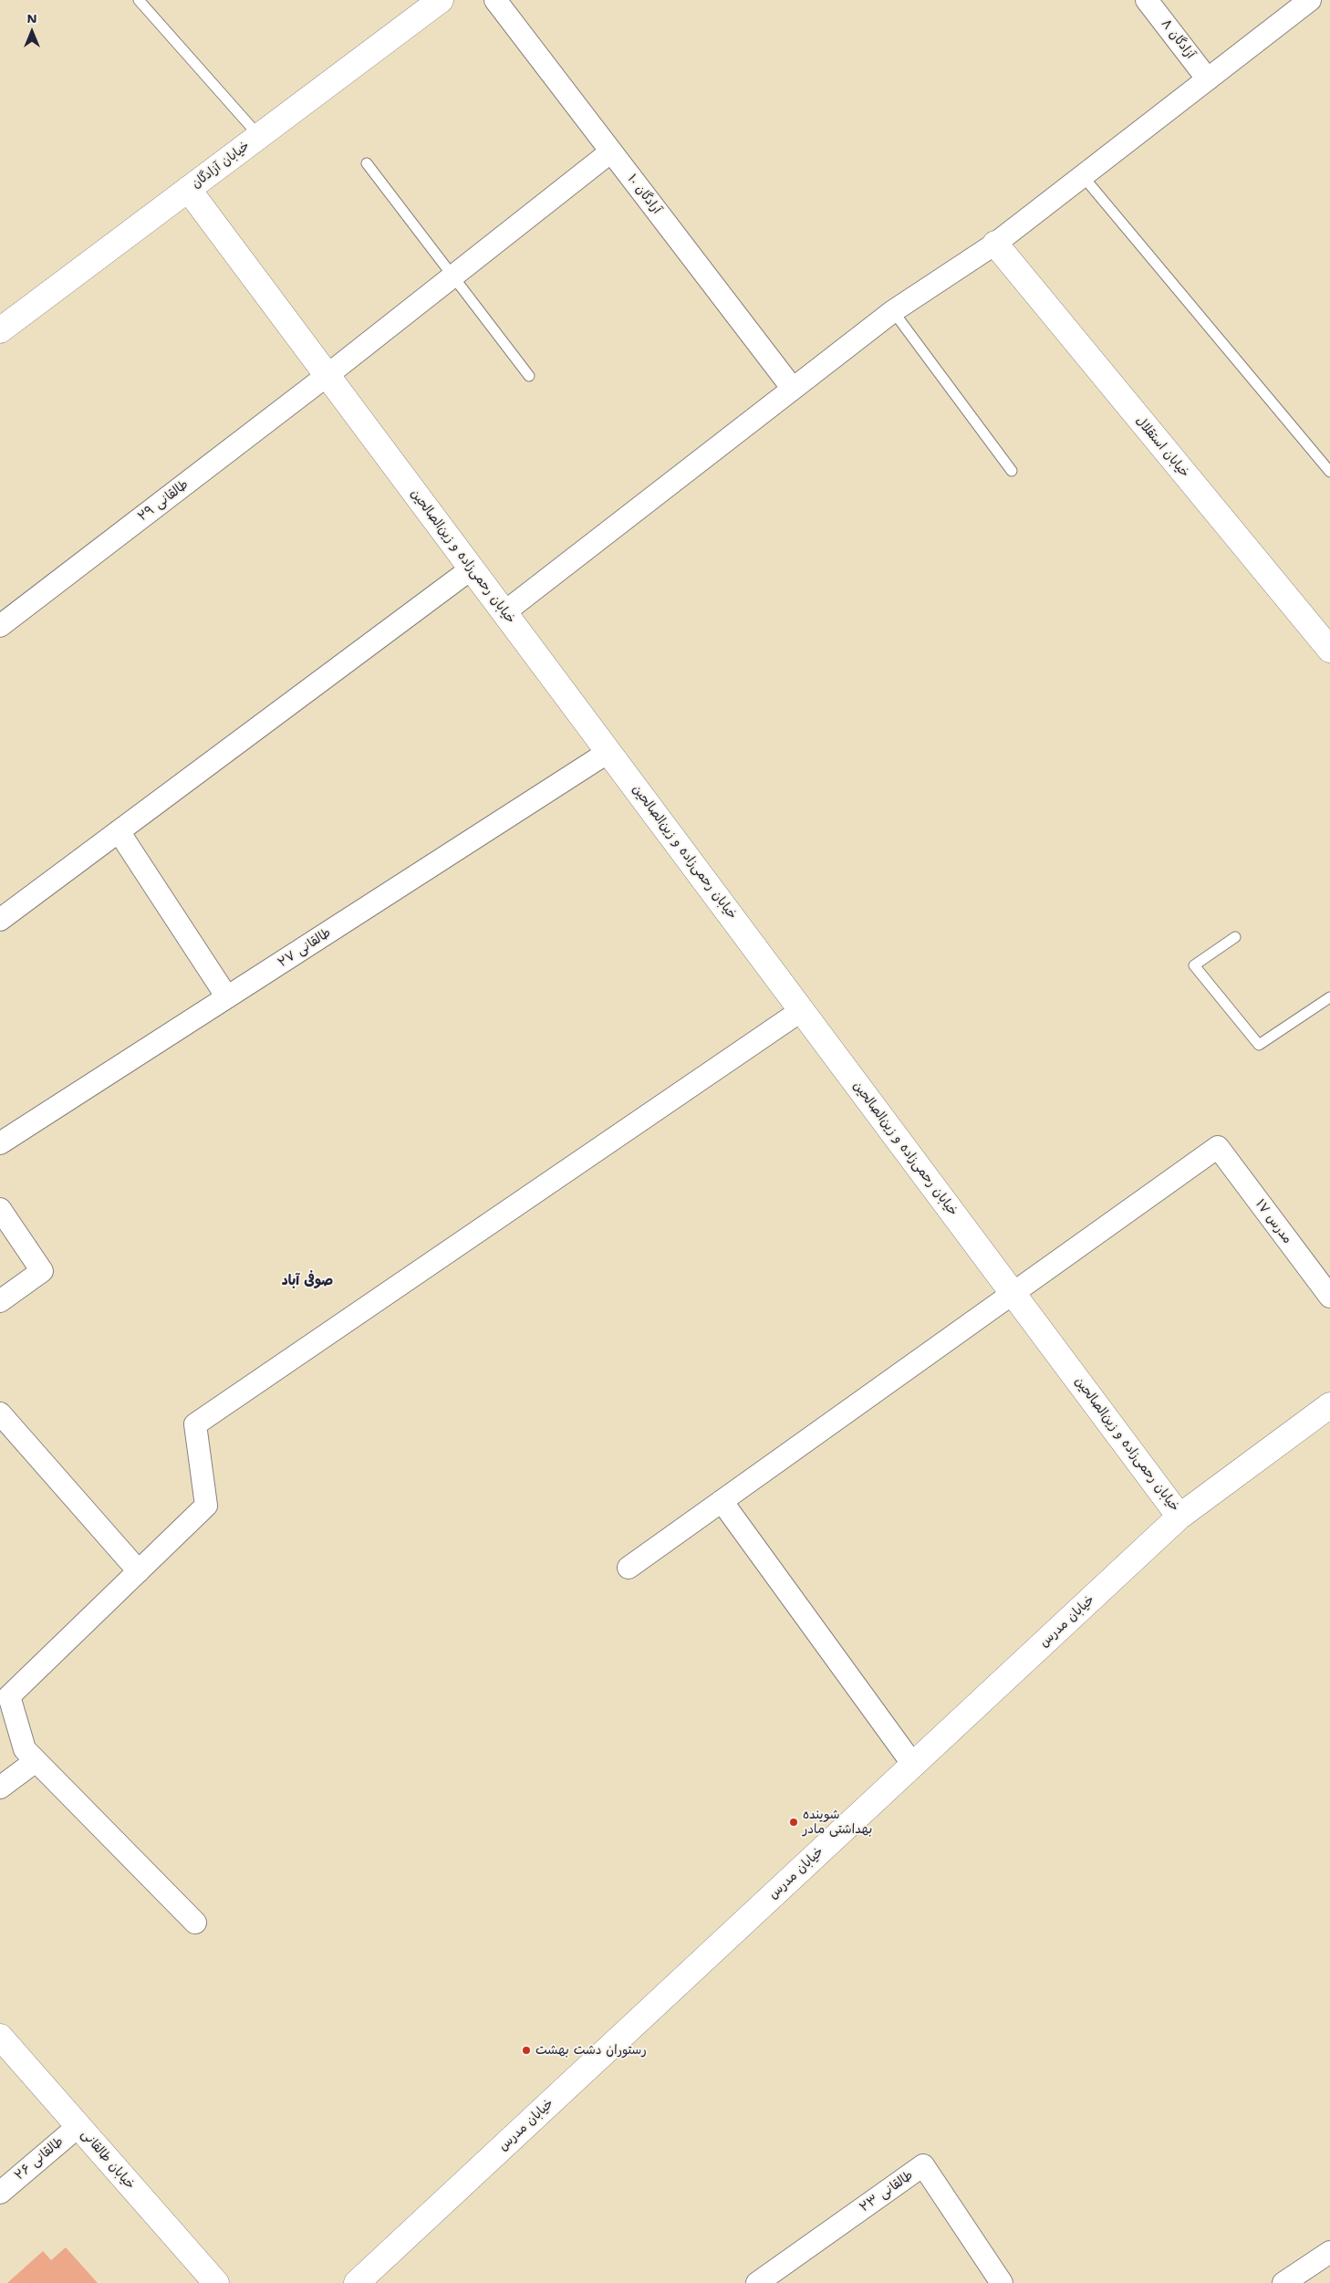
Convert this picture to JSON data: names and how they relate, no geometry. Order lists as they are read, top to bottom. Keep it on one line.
{"streets":{"main road":["خیابان آزادگان","خیابان استقلال","خیابان رحمی‌زاده و زین‌الصالحین","خیابان مدرس","خیابان طالقانی"],"street":["آزادگان ۸","آرادگان ۱۰","طالقانی ۲۹","طالقانی ۲۷","مدرس ۱۷","طالقانی ۲۶","طالقانی ۲۳"]},"crossings":[["خیابان آزادگان","خیابان رحمی‌زاده و زین‌الصالحین"],["آرادگان ۱۰","طالقانی ۲۹"],["طالقانی ۲۹","خیابان رحمی‌زاده و زین‌الصالحین"],["خیابان رحمی‌زاده و زین‌الصالحین","طالقانی ۲۷"],["خیابان رحمی‌زاده و زین‌الصالحین","مدرس ۱۷"],["خیابان رحمی‌زاده و زین‌الصالحین","خیابان مدرس"],["طالقانی ۲۶","خیابان طالقانی"]],"districts":["صوفی آباد"],"places":["شوینده بهداشتی مادر","رستوران دشت بهشت"],"north":"top"}
